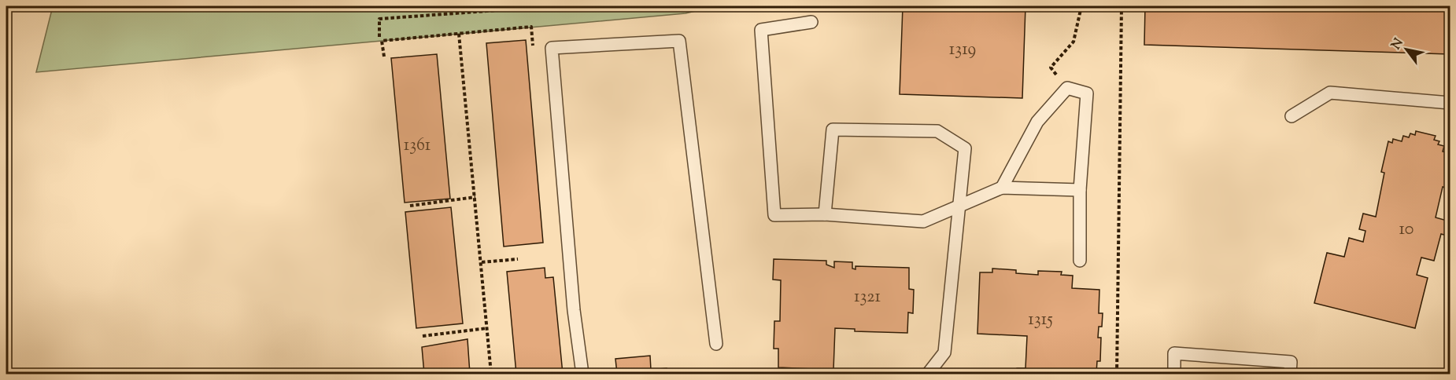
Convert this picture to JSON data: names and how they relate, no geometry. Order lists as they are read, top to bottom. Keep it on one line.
{"house_numbers":["1319","1361","10","1321","1315"],"north":"top left"}
